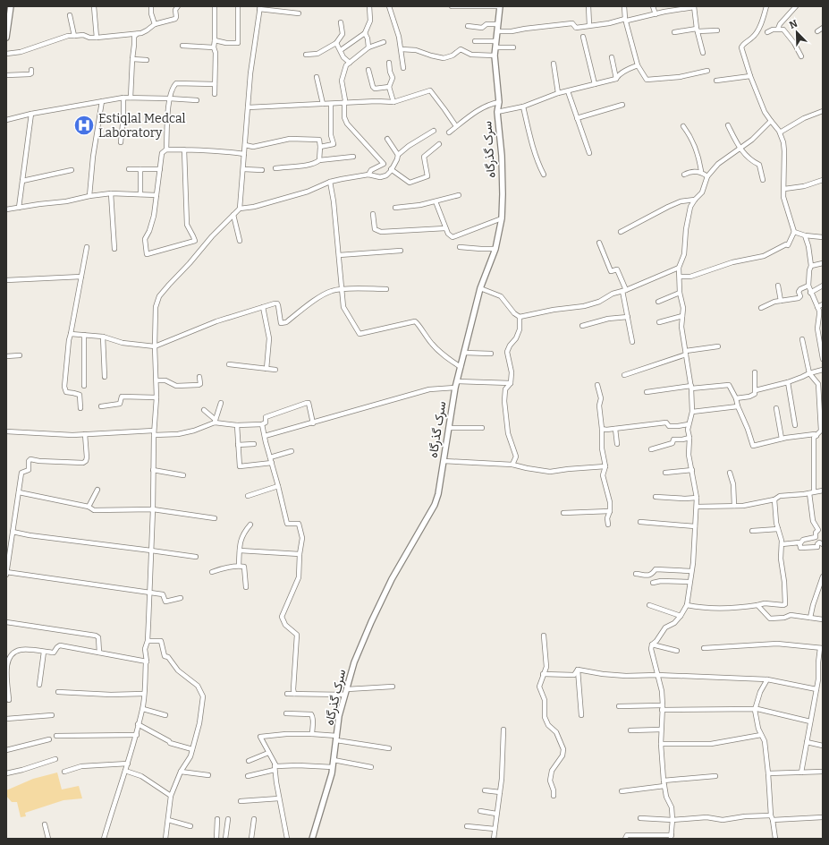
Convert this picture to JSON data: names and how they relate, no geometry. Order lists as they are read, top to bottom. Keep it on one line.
{"streets":{"street":["سرک گذرگاه"]},"places":{"hospital":["Estiqlal Medcal Laboratory"]},"north":"top left"}
